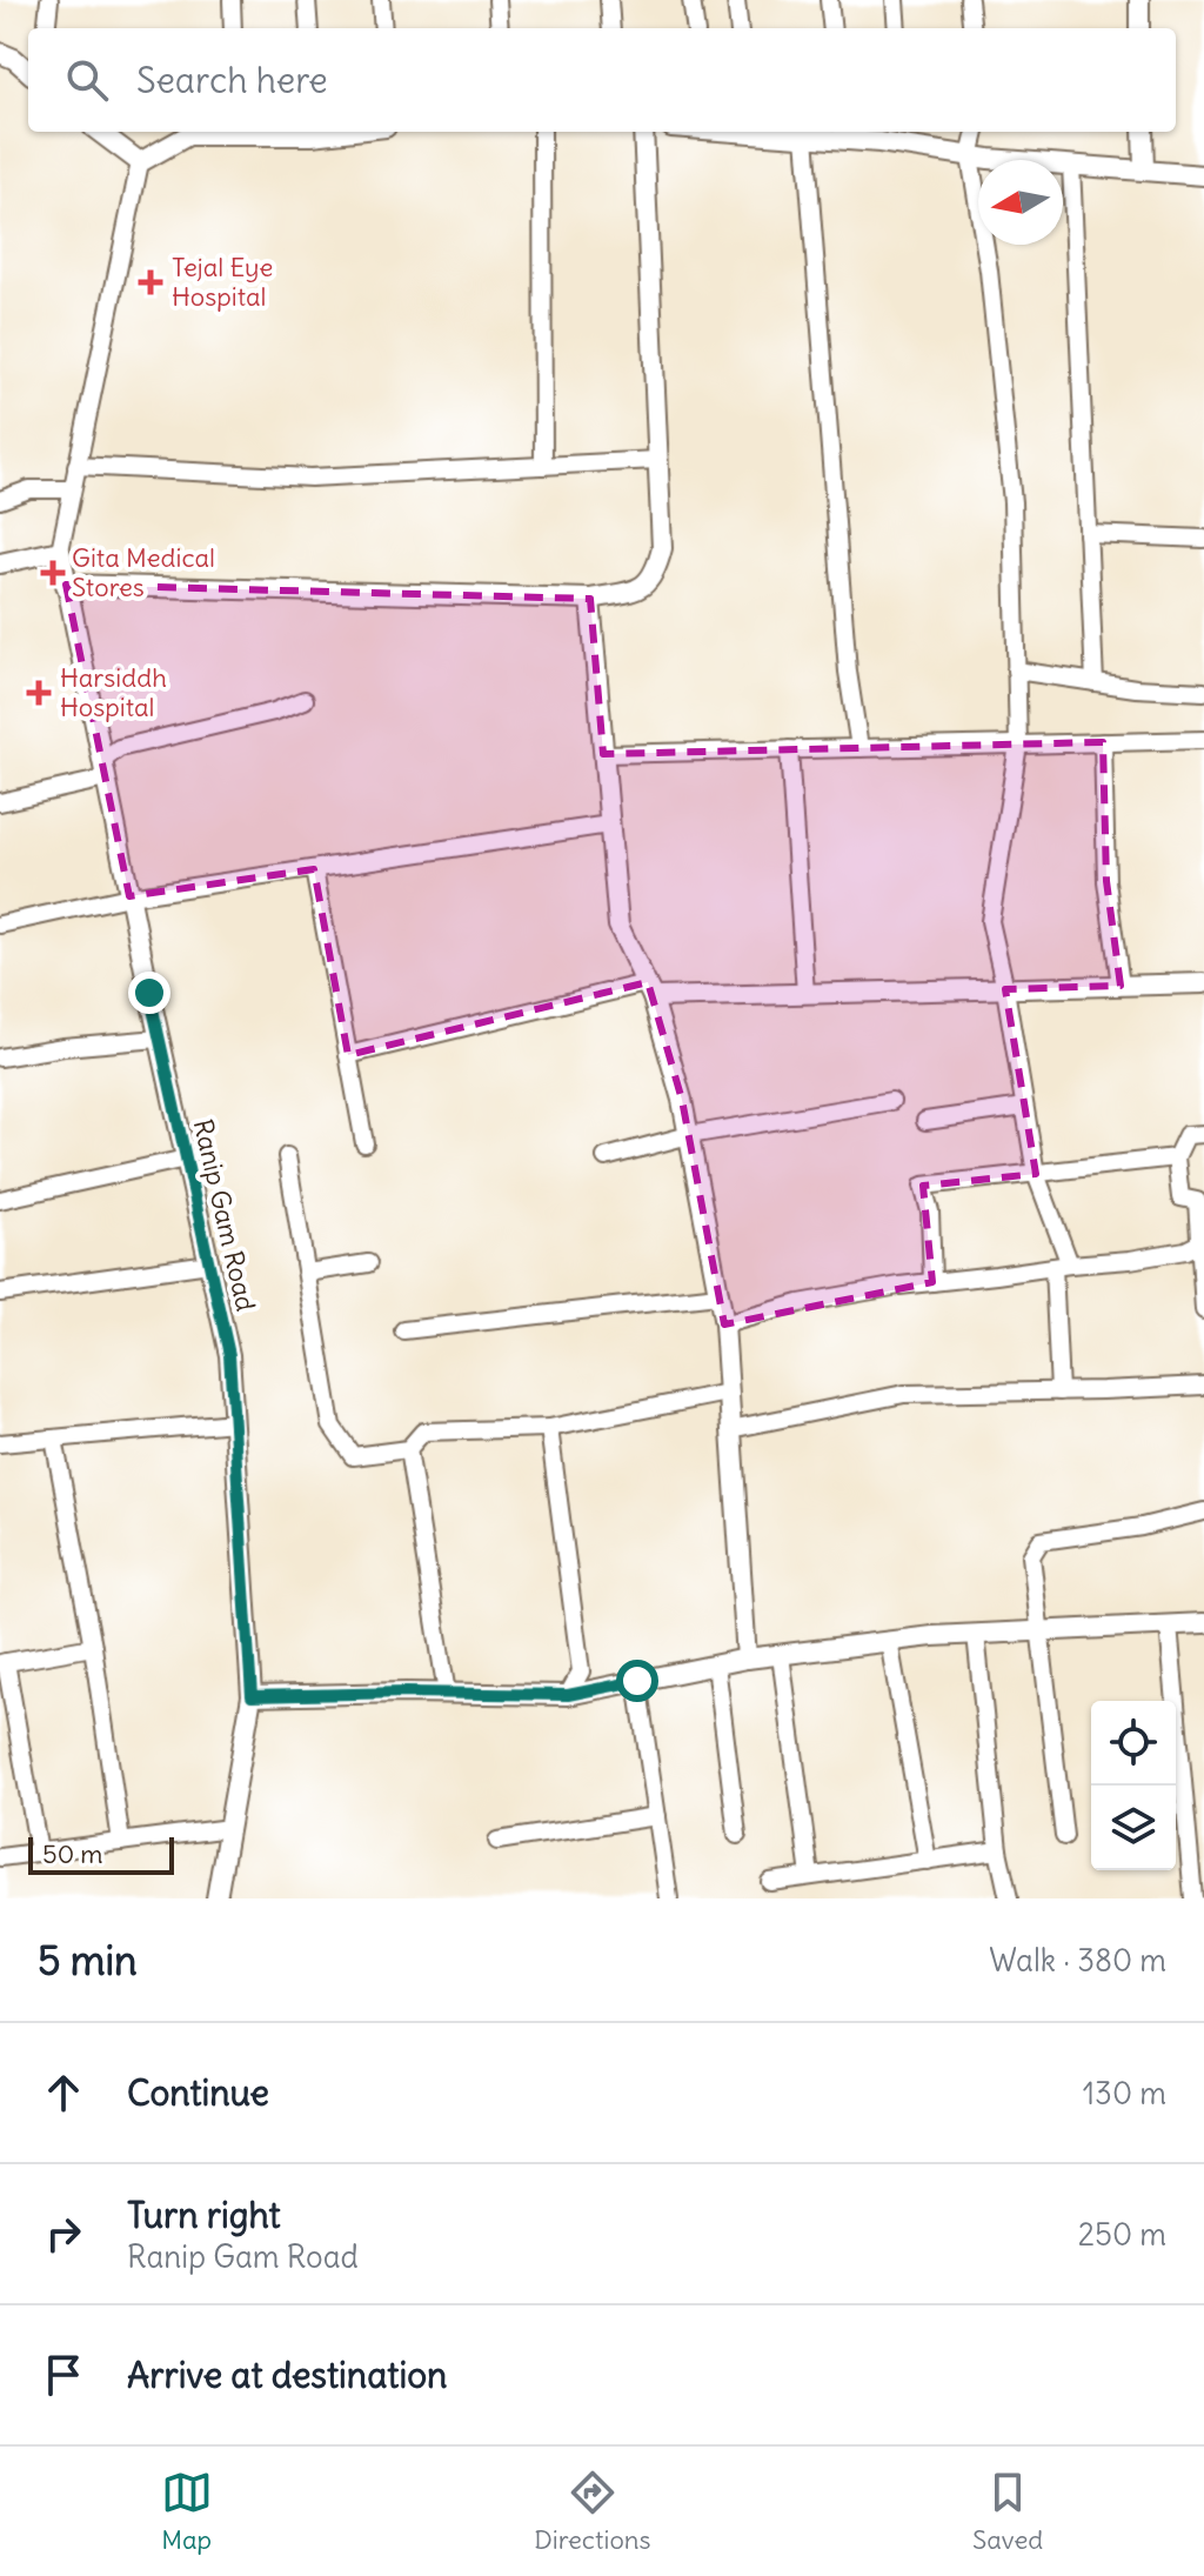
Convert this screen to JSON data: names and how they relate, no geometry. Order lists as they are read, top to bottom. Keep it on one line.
{"streets":{"street":["Ranip Gam Road"]},"places":{"health":["Tejal Eye Hospital","Gita Medical Stores","Harsiddh Hospital"]},"scale_bar":"50 m","north":"left","page":{"search":"Search here","scale":"50 m","heading":["5 min","Walk · 380 m"],"list":[["Continue","130 m"],["Turn right","Ranip Gam Road","250 m"],"Arrive at destination"],"nav":["Map","Directions","Saved"]}}
